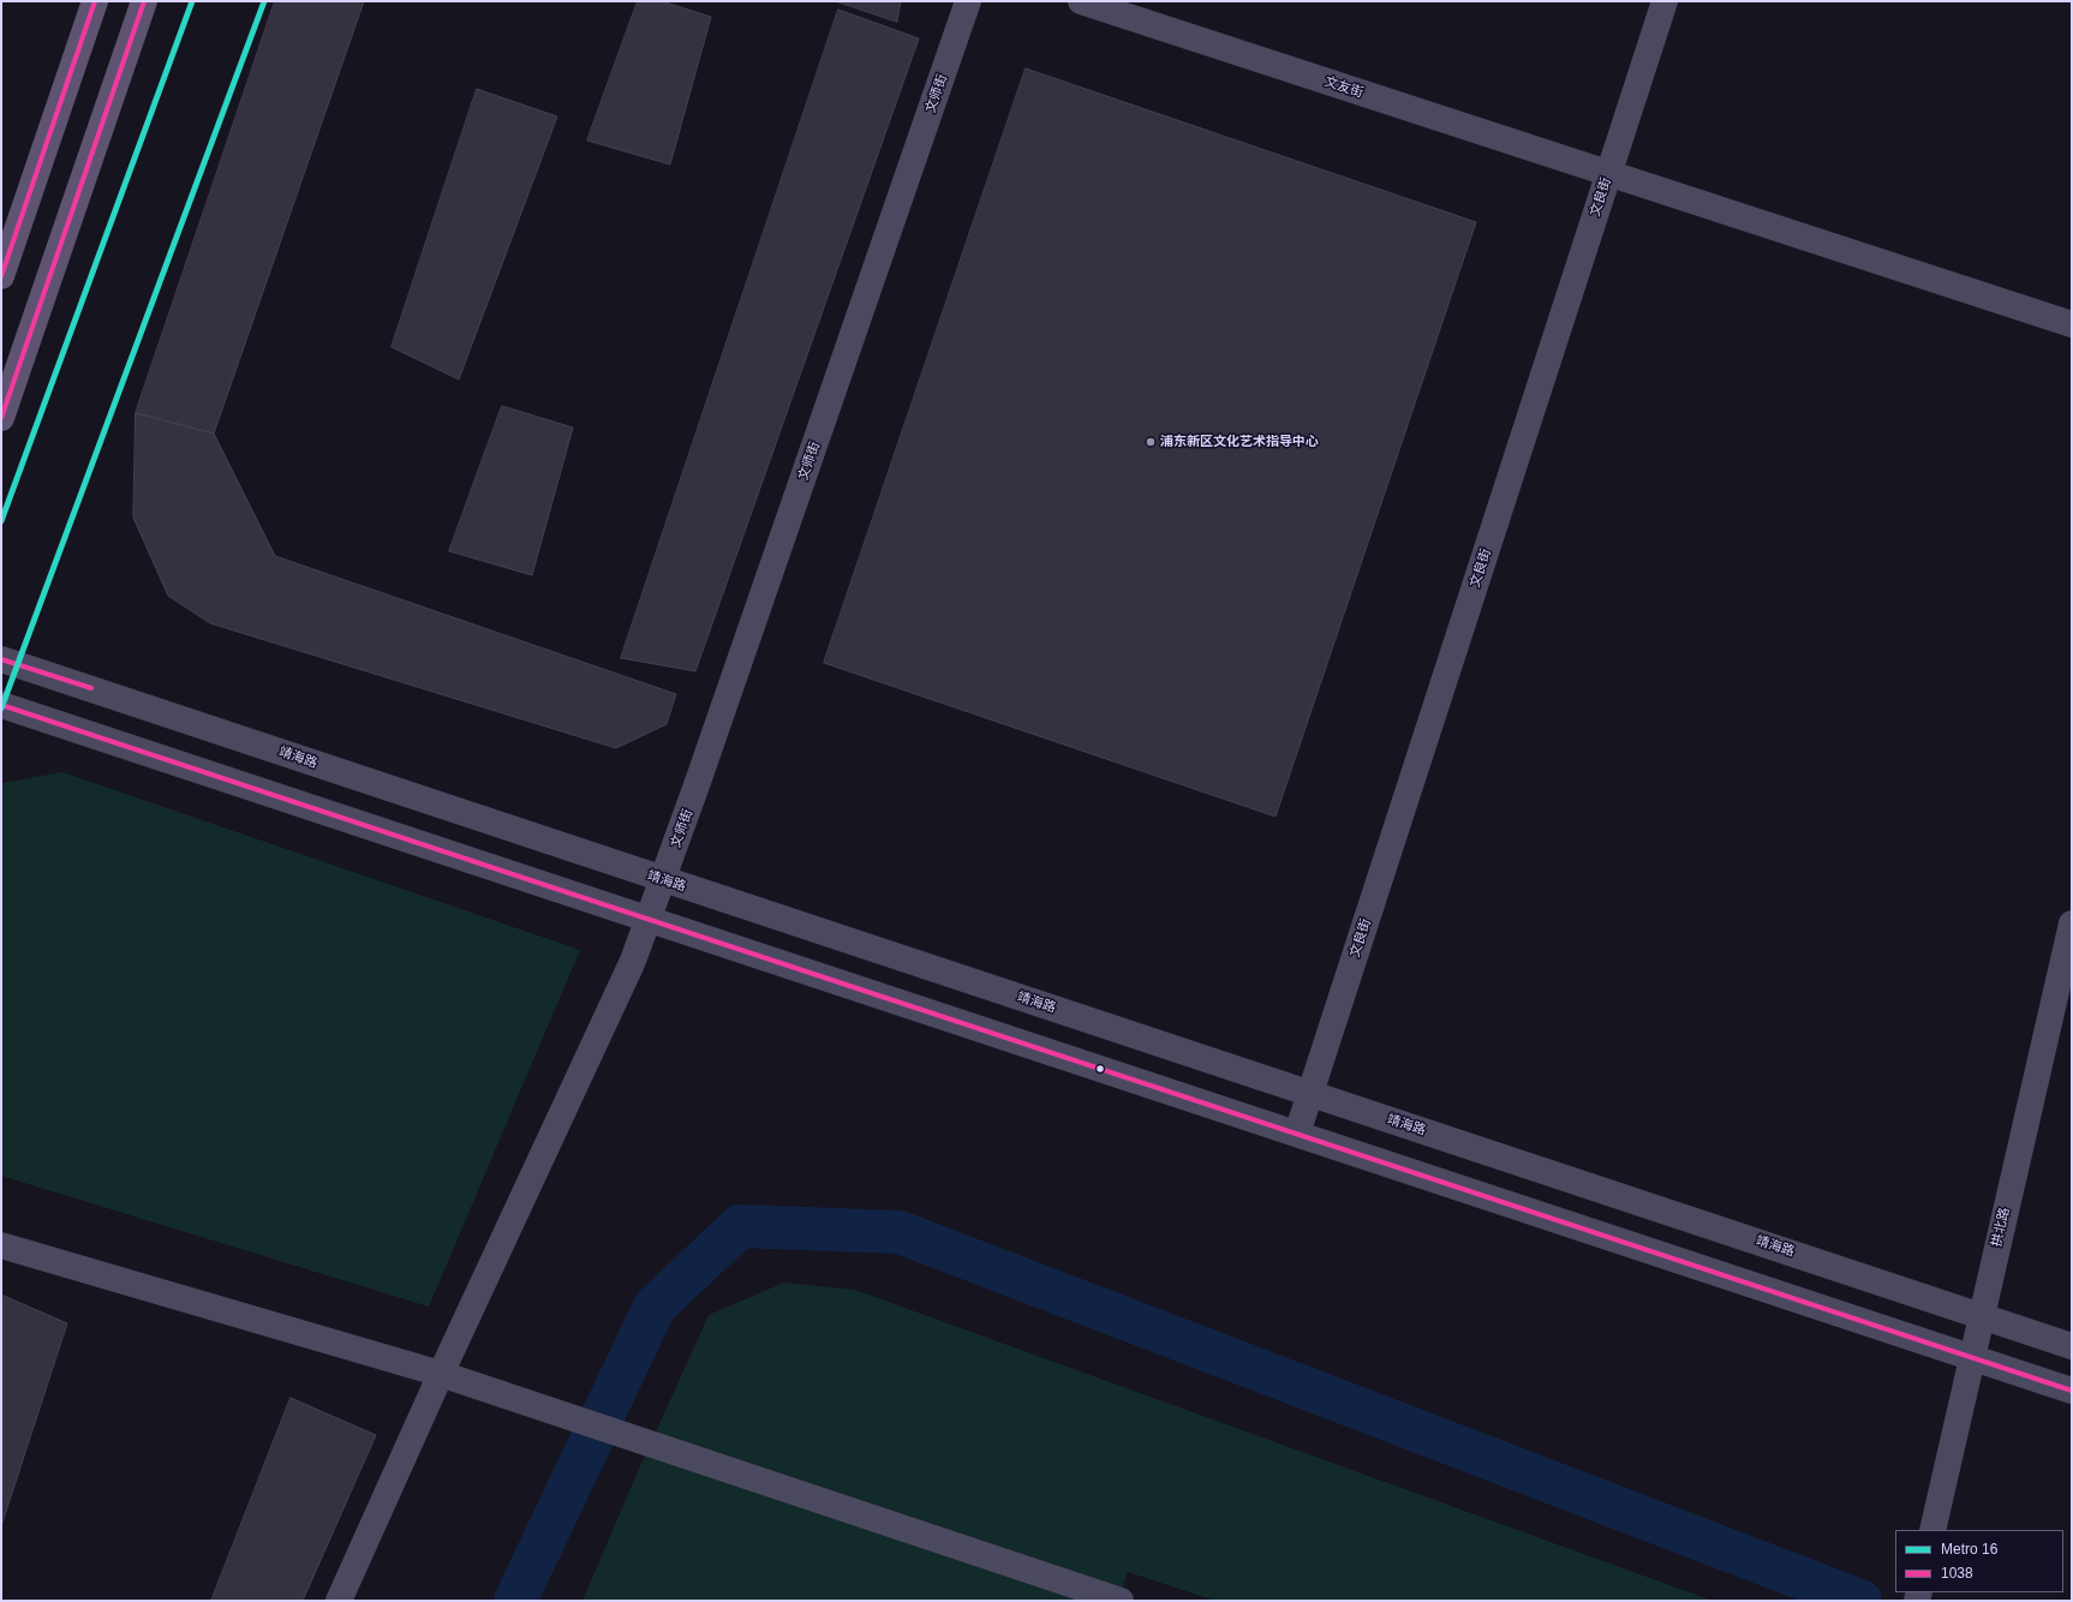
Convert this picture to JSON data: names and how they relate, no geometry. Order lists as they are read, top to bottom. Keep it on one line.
{"streets":{"street":["文友街","文师街","文良街","靖海路","拱北路"]},"crossings":[["文友街","文良街"],["文师街","靖海路"],["文良街","靖海路"],["靖海路","拱北路"]],"places":["浦东新区文化艺术指导中心"],"lines":["metro line 16","transit line 1038"],"legend":["Metro 16","1038"]}
